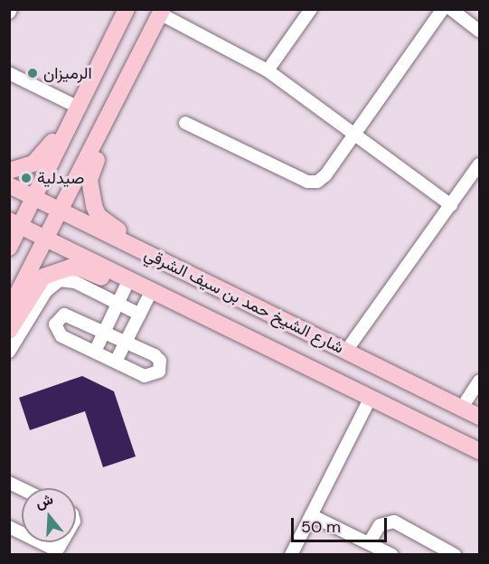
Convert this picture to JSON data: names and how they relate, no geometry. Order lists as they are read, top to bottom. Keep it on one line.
{"streets":{"main road":["شارع الشيخ حمد بن سيف الشرقي"]},"places":["الرميزان","صيدلية"],"scale_bar":"50 m","north":"top"}
